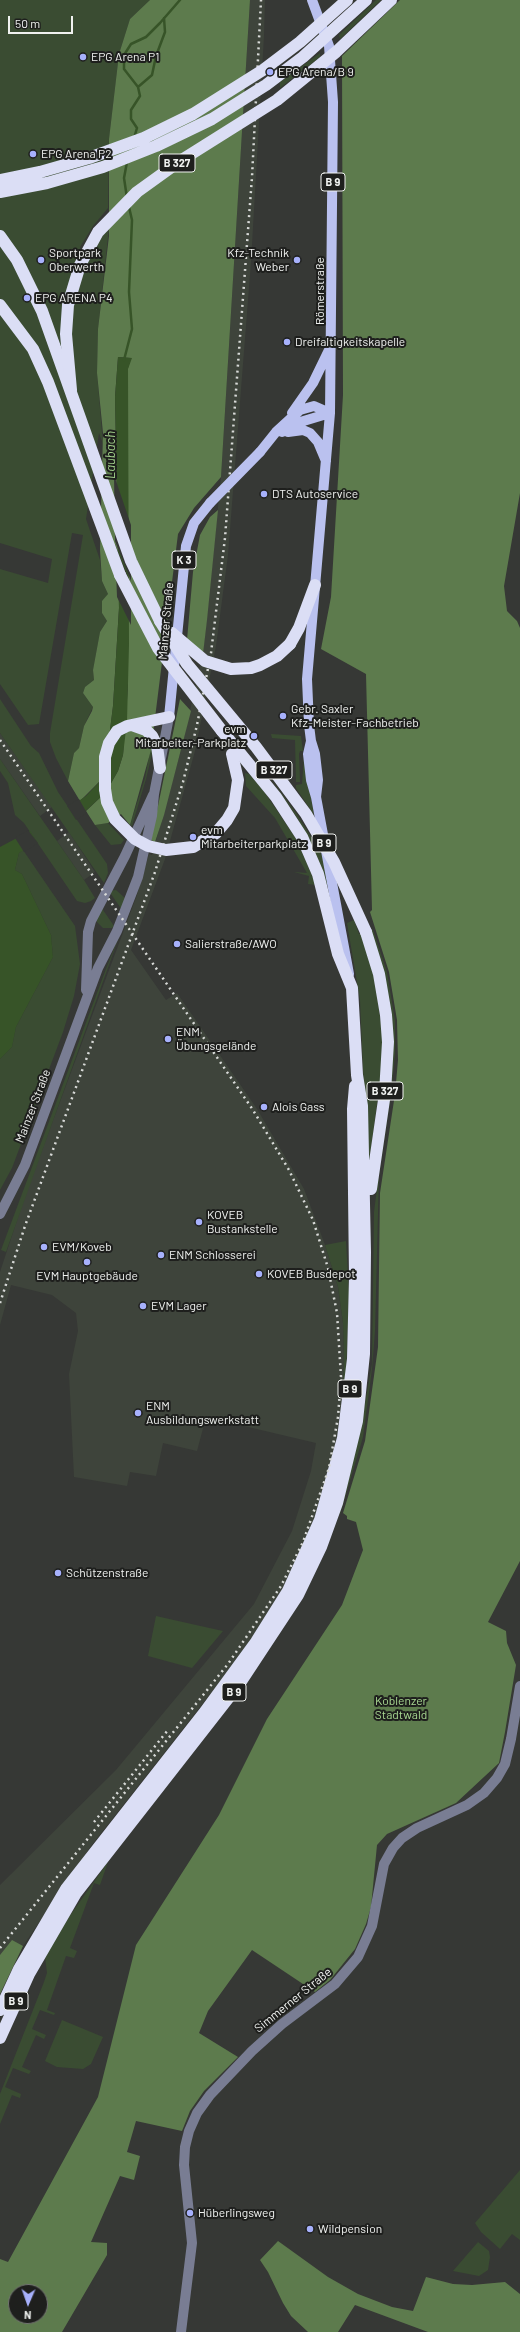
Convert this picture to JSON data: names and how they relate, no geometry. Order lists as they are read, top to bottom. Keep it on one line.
{"streets":{"highway":["B 327","B 9"],"main road":["Römerstraße","K 3","Mainzer Straße"],"street":["Simmerner Straße"]},"crossings":[["B 327","B 9"],["B 9","Römerstraße"],["Römerstraße","K 3"],["Römerstraße","Mainzer Straße"],["K 3","Mainzer Straße"]],"water":["Laubach"],"parks":["Koblenzer Stadtwald"],"places":["EPG Arena P1","EPG Arena/B 9","EPG Arena P2","Sportpark Oberwerth","Kfz-Technik Weber","EPG ARENA P4","Dreifaltigkeitskapelle","DTS Autoservice","Gebr. Saxler Kfz-Meister-Fachbetrieb","evm Mitarbeiter-Parkplatz","evm Mitarbeiterparkplatz","Salierstraße/AWO","ENM Übungsgelände","Alois Gass","KOVEB Bustankstelle","EVM/Koveb","ENM Schlosserei","EVM Hauptgebäude","KOVEB Busdepot","EVM Lager","ENM Ausbildungswerkstatt","Schützenstraße","Hüberlingsweg","Wildpension"],"scale_bar":"50 m","north":"bottom"}
